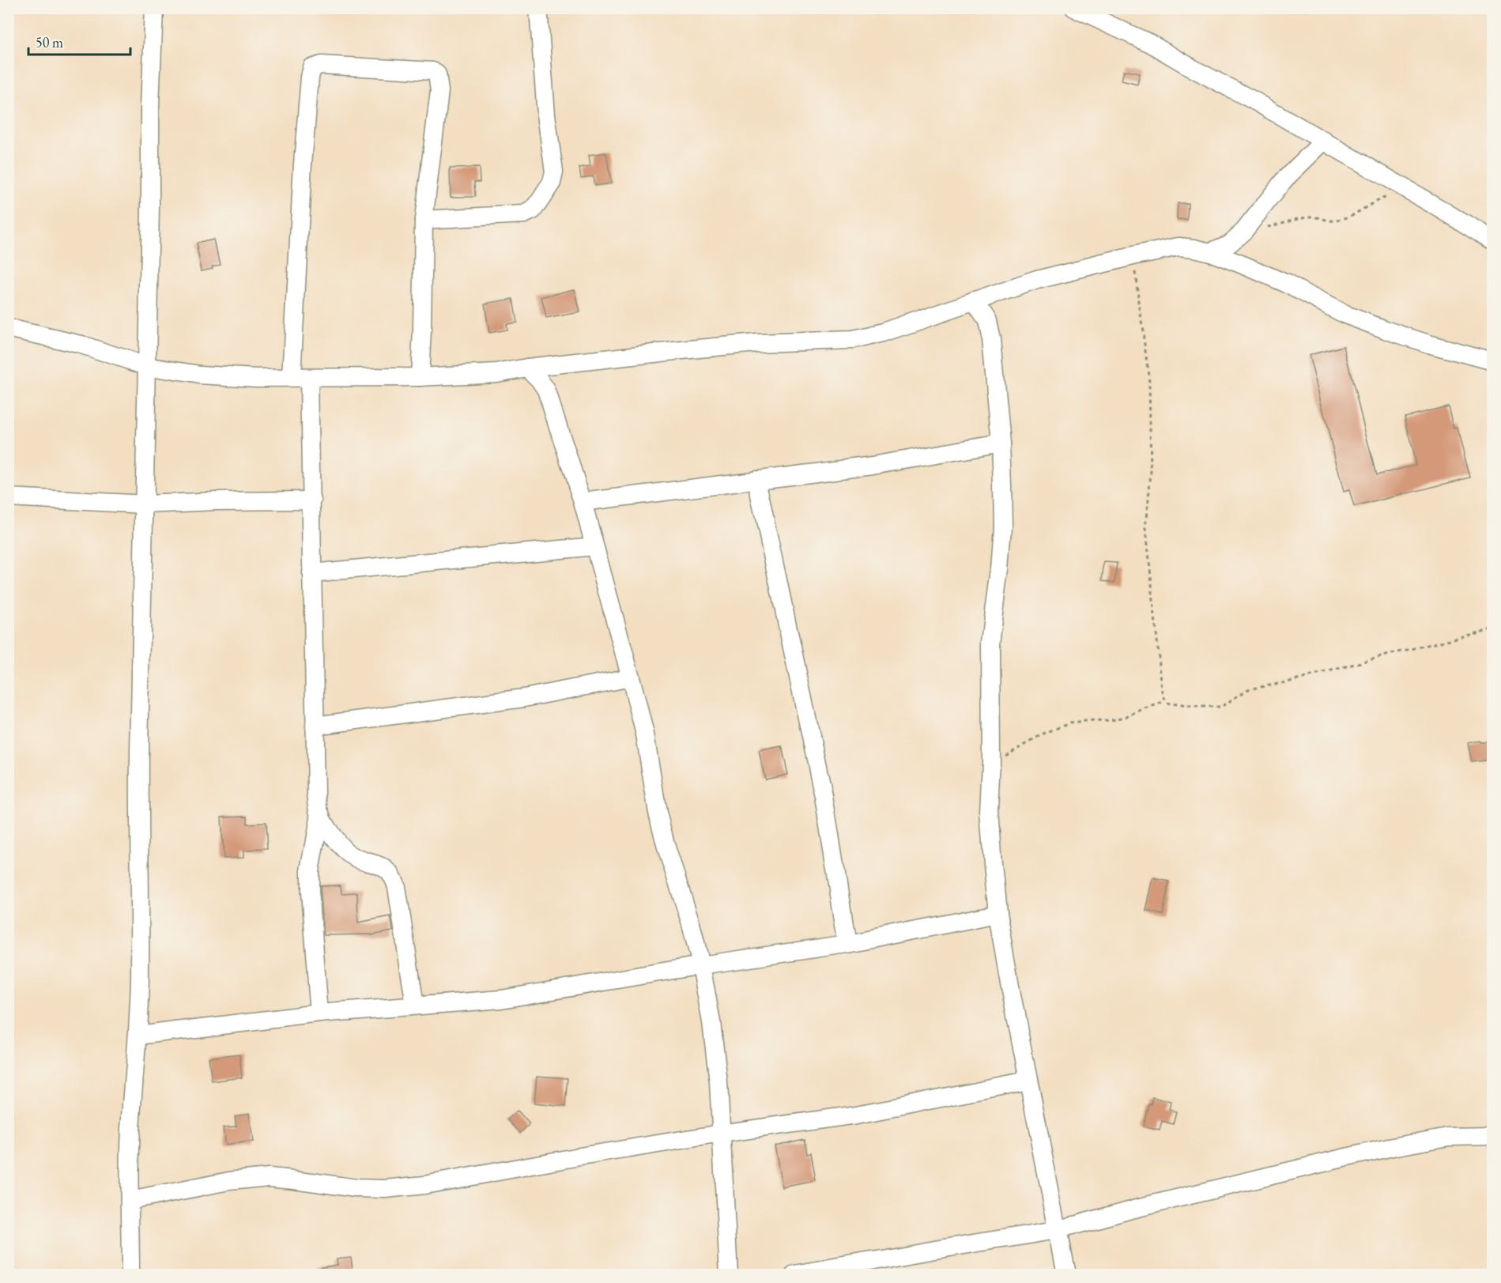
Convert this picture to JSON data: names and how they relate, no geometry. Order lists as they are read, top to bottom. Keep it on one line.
{"scale_bar":"50 m"}
